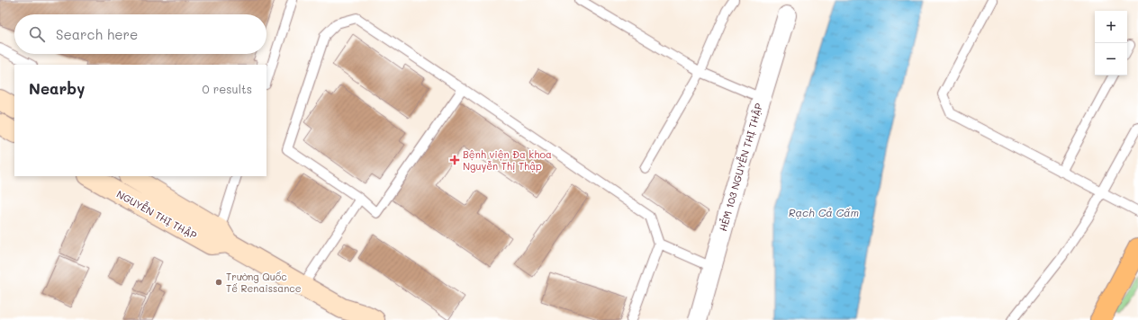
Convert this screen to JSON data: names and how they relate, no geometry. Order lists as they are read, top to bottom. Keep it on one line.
{"streets":{"main road":["NGUYỄN THỊ THẬP"],"street":["HẺM 103 NGUYỄN THỊ THẬP"]},"water":["Rạch Cả Cấm"],"places":{"health":["Bệnh viện Đa khoa Nguyễn Thị Thập"],"other":["Trường Quốc Tế Renaissance"]},"page":{"map_buttons":["+","−"],"search":"Search here","heading":["Nearby","0 results"]}}
